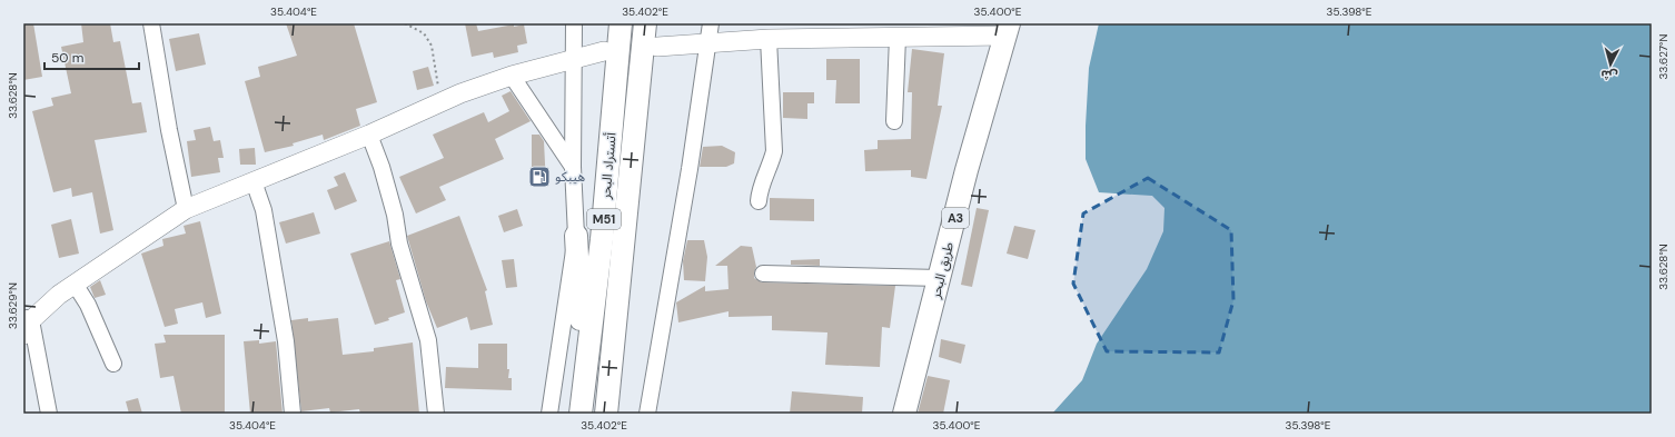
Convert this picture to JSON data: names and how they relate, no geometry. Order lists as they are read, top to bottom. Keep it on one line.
{"streets":{"highway":["أتستراد البحر","A3","M51","طريق البحر"]},"places":{"fuel station":["هيبكو"]},"scale_bar":"50 m","north":"bottom","coordinates":["35.404°E","35.402°E","35.400°E","35.398°E","33.627°N","33.628°N","33.629°N"]}
